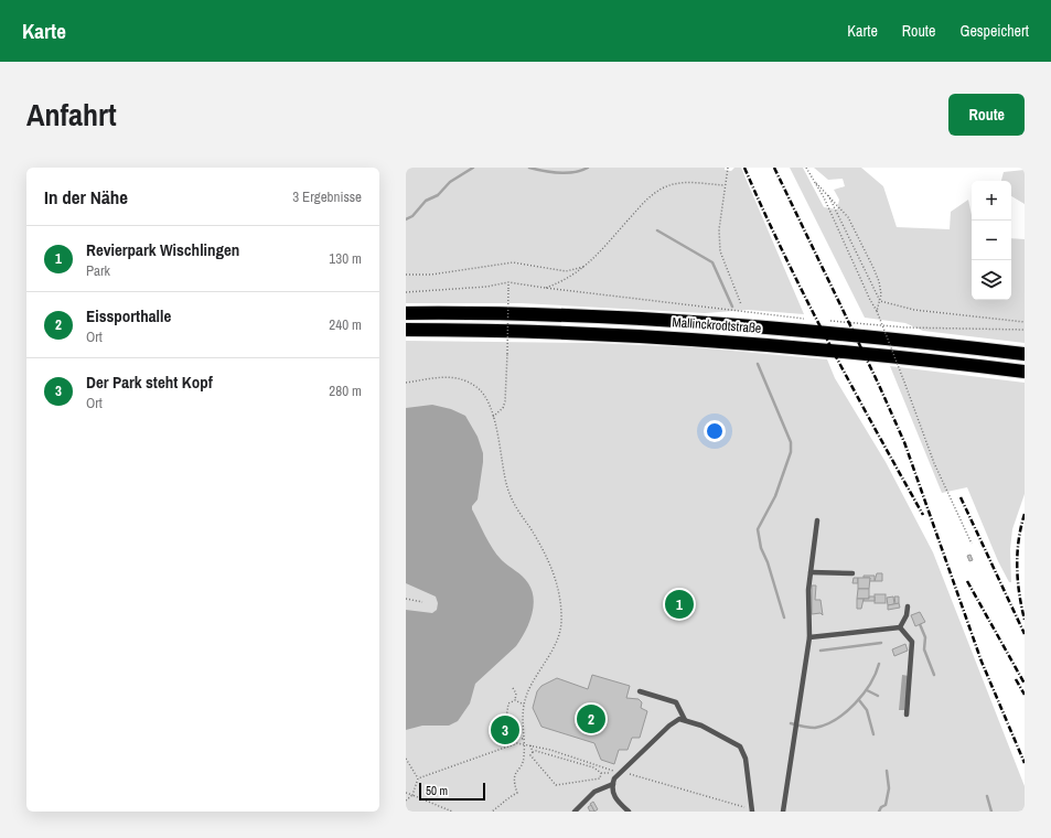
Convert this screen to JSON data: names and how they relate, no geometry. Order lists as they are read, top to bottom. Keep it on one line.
{"streets":{"highway":["Mallinckrodtstraße"]},"scale_bar":"50 m","page":{"header":"Karte","nav":["Karte","Route","Gespeichert"],"title":"Anfahrt","buttons":"Route","heading":["In der Nähe","3 Ergebnisse"],"map_buttons":["+","−"],"list":[{"mark":"1","name":"Revierpark Wischlingen","note":"Park","value":"130 m"},{"mark":"2","name":"Eissporthalle","note":"Ort","value":"240 m"},{"mark":"3","name":"Der Park steht Kopf","note":"Ort","value":"280 m"}],"pins":["1","2","3"],"scale":"50 m"}}
